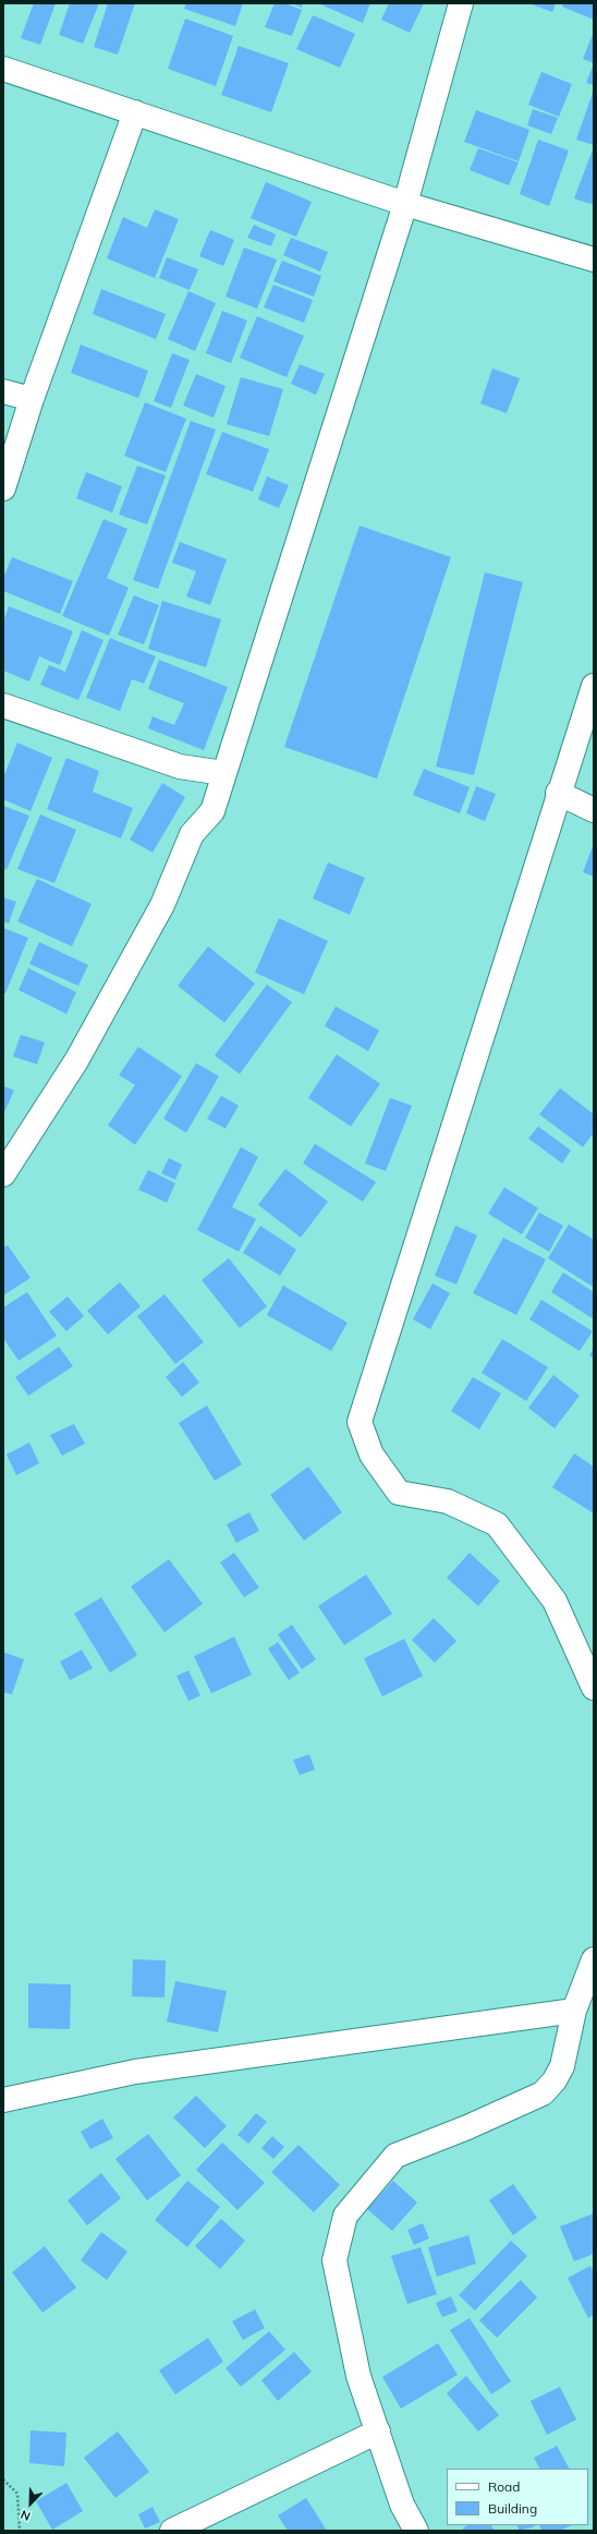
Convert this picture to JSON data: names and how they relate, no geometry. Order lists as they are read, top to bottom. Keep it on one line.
{"legend":["Road","Building"],"north":"bottom left"}
